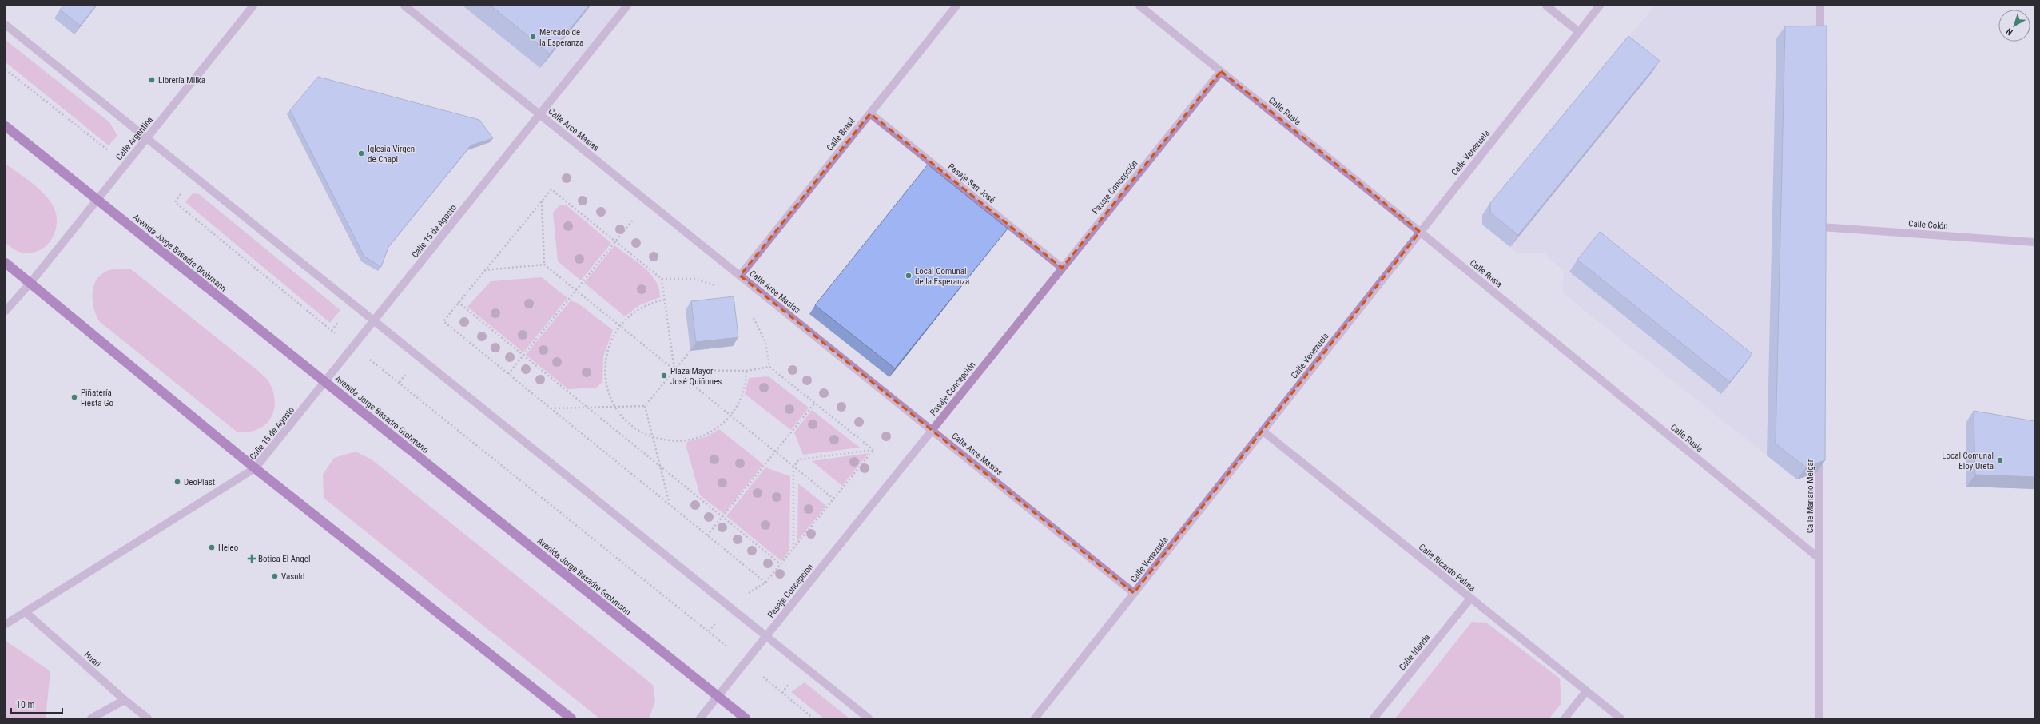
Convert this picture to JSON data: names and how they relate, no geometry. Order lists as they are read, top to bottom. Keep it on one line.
{"streets":{"highway":["Avenida Jorge Basadre Grohmann"],"street":["Calle Rusia","Calle Arce Masias","Calle Brasil","Calle Argentina","Calle Venezuela","Pasaje San José","Pasaje Concepción","Calle Colón","Calle 15 de Agosto","Calle Mariano Melgar","Calle Ricardo Palma","Calle Irlanda","Huari"]},"crossings":[["Calle Rusia","Calle Venezuela"],["Calle Rusia","Pasaje Concepción"],["Calle Rusia","Calle Mariano Melgar"],["Calle Arce Masias","Calle Brasil"],["Calle Arce Masias","Calle Venezuela"],["Calle Arce Masias","Pasaje Concepción"],["Calle Arce Masias","Calle 15 de Agosto"],["Calle Brasil","Pasaje San José"],["Calle Argentina","Avenida Jorge Basadre Grohmann"],["Calle Venezuela","Calle Ricardo Palma"],["Pasaje San José","Pasaje Concepción"],["Pasaje Concepción","Avenida Jorge Basadre Grohmann"],["Calle 15 de Agosto","Avenida Jorge Basadre Grohmann"],["Calle 15 de Agosto","Huari"],["Calle Ricardo Palma","Calle Irlanda"]],"places":{"other":["Mercado de la Esperanza","Librería Milka","Iglesia Virgen de Chapi","Local Comunal de la Esperanza","Plaza Mayor José Quiñones","Piñatería Fiesta Go","Local Comunal Eloy Ureta","DeoPlast","Heleo","Vasuld"],"health":["Botica El Angel"]},"scale_bar":"10 m","north":"bottom left"}
